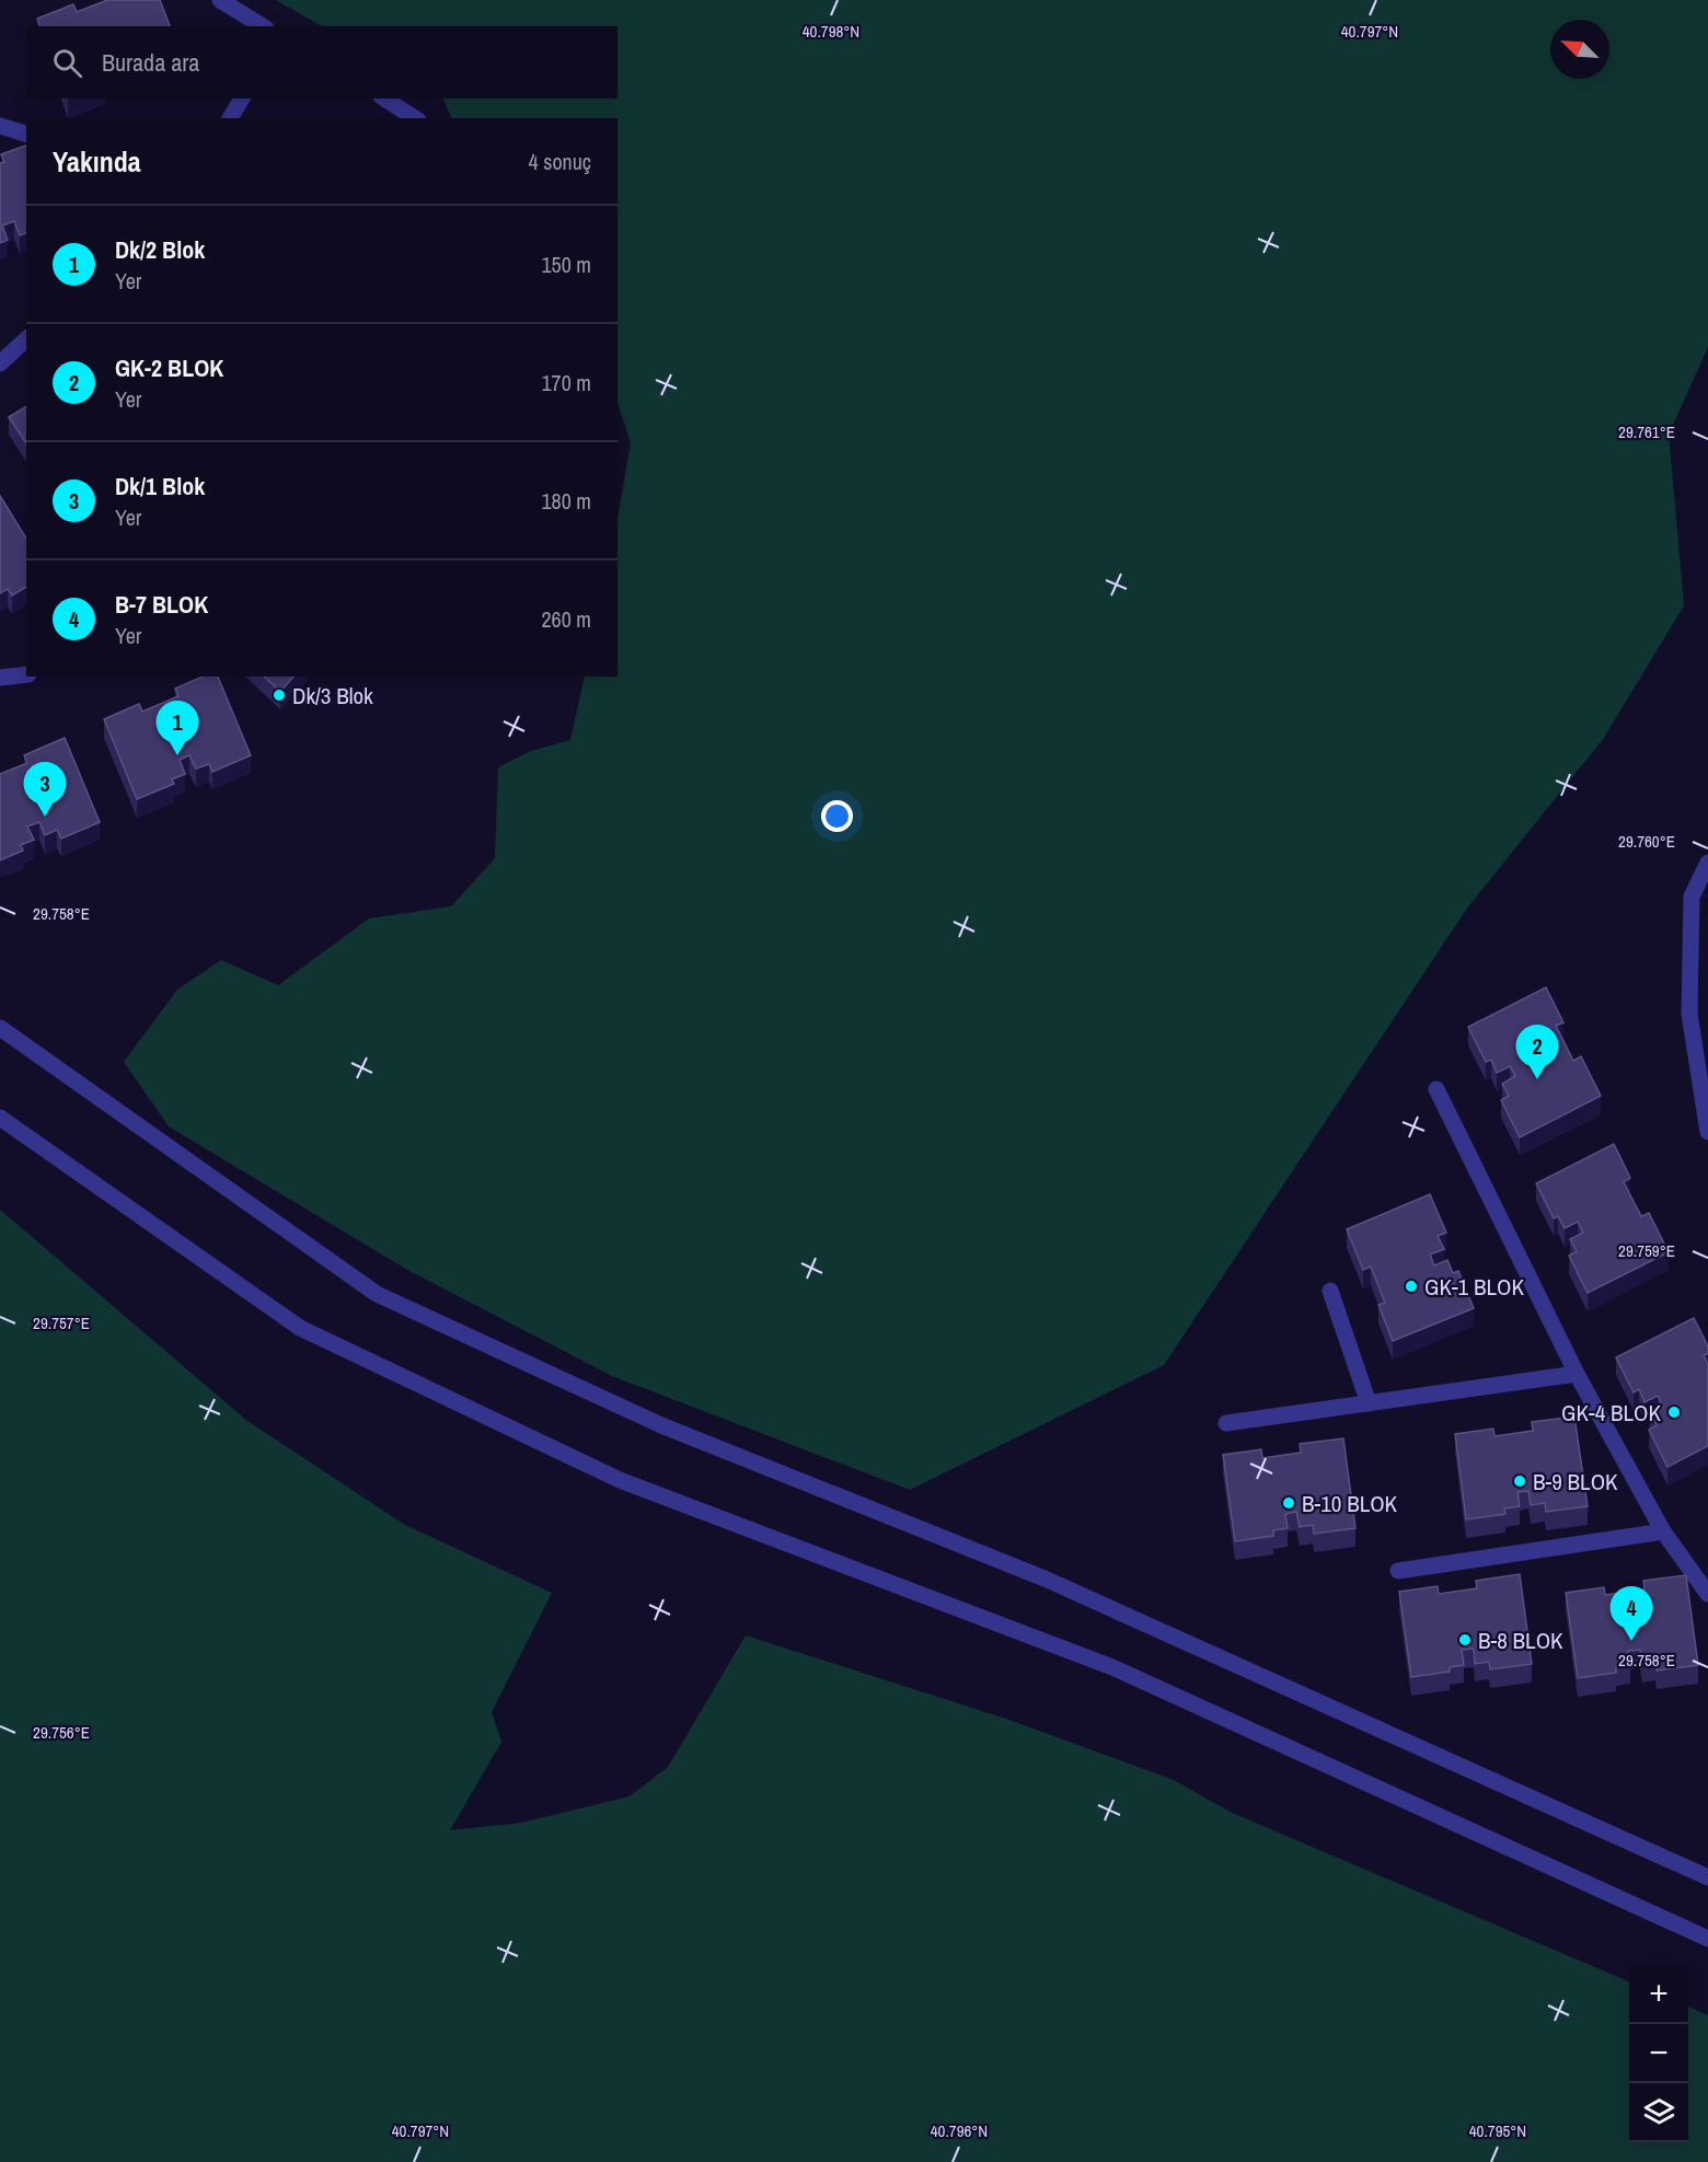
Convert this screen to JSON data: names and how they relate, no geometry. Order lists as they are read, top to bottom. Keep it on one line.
{"places":["Dk/3 Blok","GK-1 BLOK","GK-4 BLOK","B-9 BLOK","B-10 BLOK","B-8 BLOK"],"north":"top left","page":{"search":"Burada ara","heading":["Yakında","4 sonuç"],"list":[{"mark":"1","name":"Dk/2 Blok","note":"Yer","value":"150 m"},{"mark":"2","name":"GK-2 BLOK","note":"Yer","value":"170 m"},{"mark":"3","name":"Dk/1 Blok","note":"Yer","value":"180 m"},{"mark":"4","name":"B-7 BLOK","note":"Yer","value":"260 m"}],"pins":["1","3","2","4"],"map_buttons":["+","−"]},"coordinates":["40.798°N","40.797°N","29.761°E","29.760°E","29.758°E","29.759°E","29.757°E","29.756°E","40.796°N","40.795°N"]}
